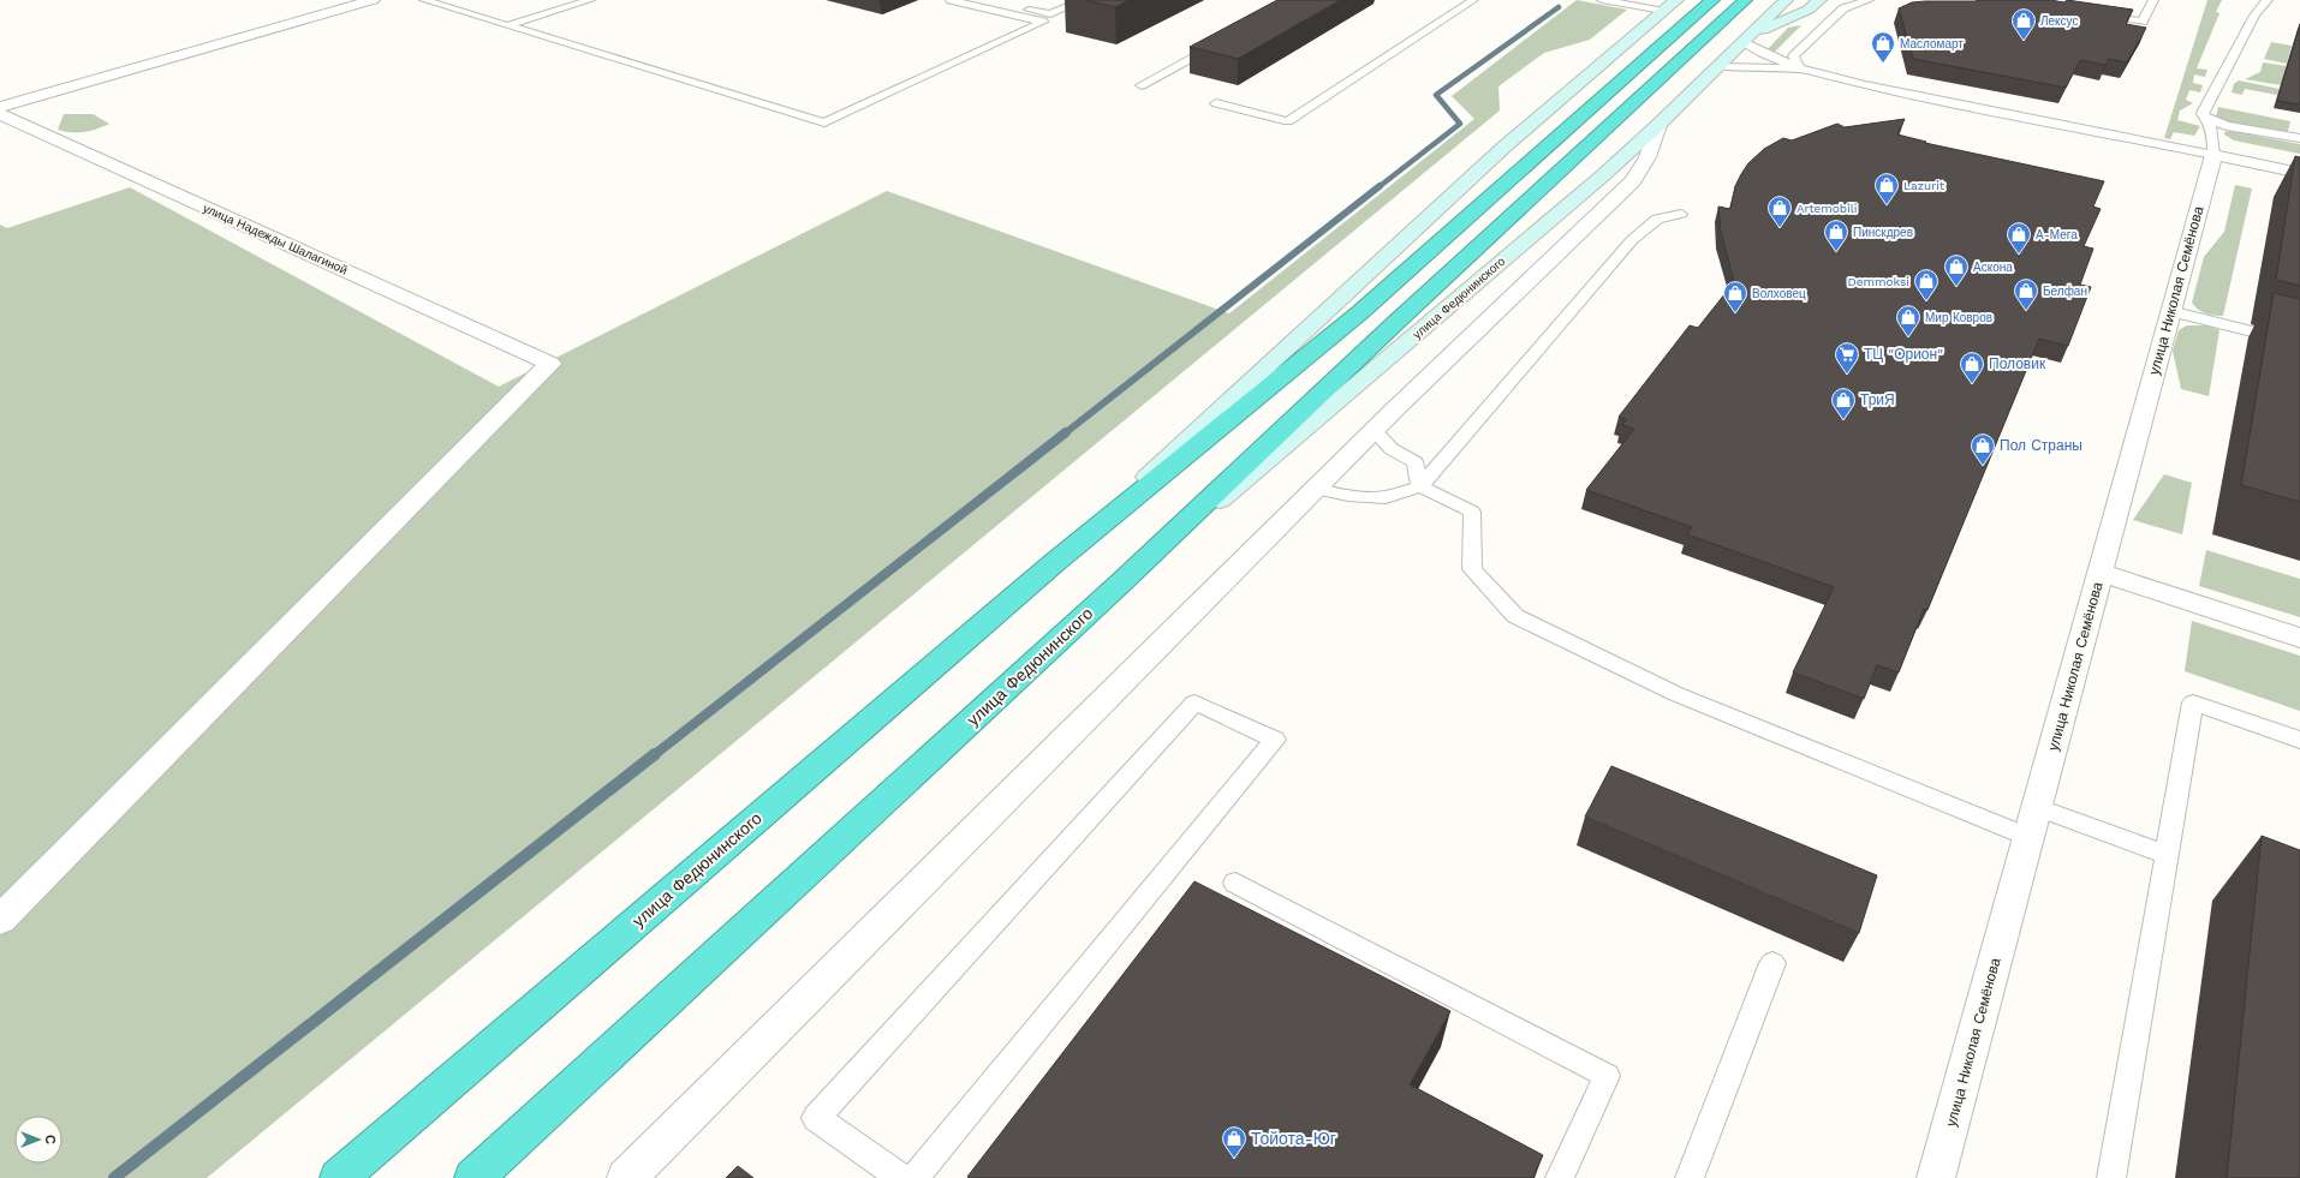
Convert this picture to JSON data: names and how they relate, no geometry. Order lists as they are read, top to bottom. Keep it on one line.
{"streets":{"highway":["улица Федюнинского"],"street":["улица Надежды Шалагиной","улица Николая Семёнова"]},"places":{"shop":["Лексус","Масломарт","Lazurit","Artemobili","Пинскдрев","А-Мега","Аскона","Demmoksi","Белфан","Волховец","Мир Ковров","Половик","ТриЯ","Пол Страны","Тойота-Юг"],"supermarket":["ТЦ \"Орион\""]},"north":"right"}
